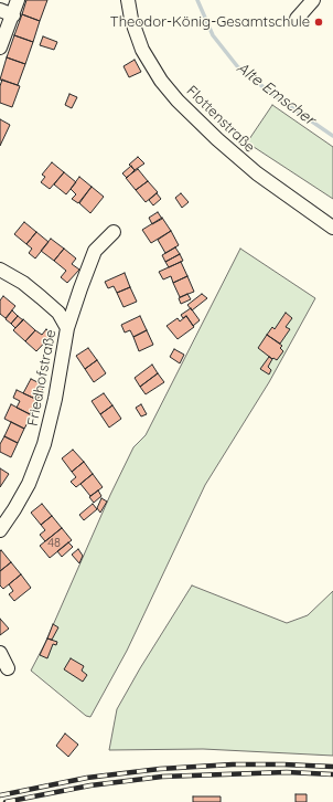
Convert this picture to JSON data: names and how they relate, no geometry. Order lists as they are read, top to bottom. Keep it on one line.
{"streets":{"street":["Flottenstraße","Friedhofstraße"]},"water":["Alte Emscher"],"places":["Theodor-König-Gesamtschule"],"house_numbers":["48"]}
